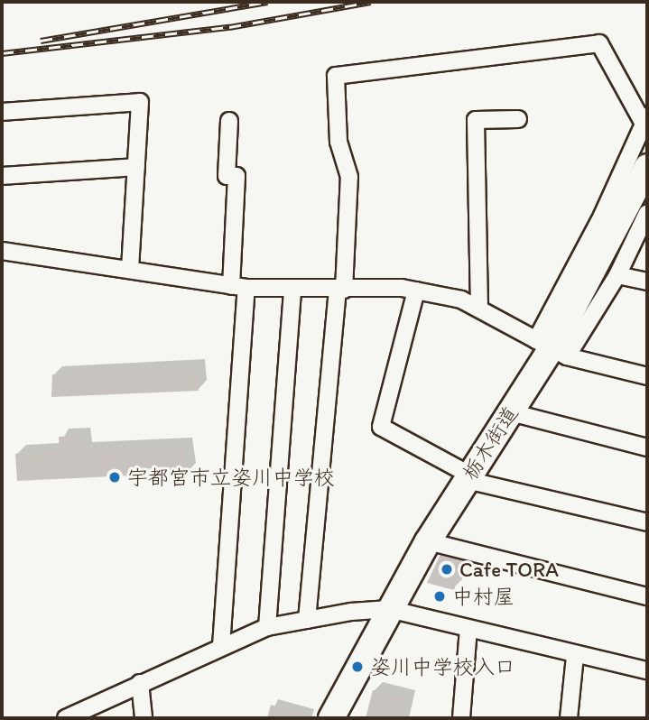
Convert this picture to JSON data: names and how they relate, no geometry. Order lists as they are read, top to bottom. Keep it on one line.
{"streets":{"main road":["栃木街道"]},"places":["宇都宮市立姿川中学校","Cafe TORA","中村屋","姿川中学校入口"]}
